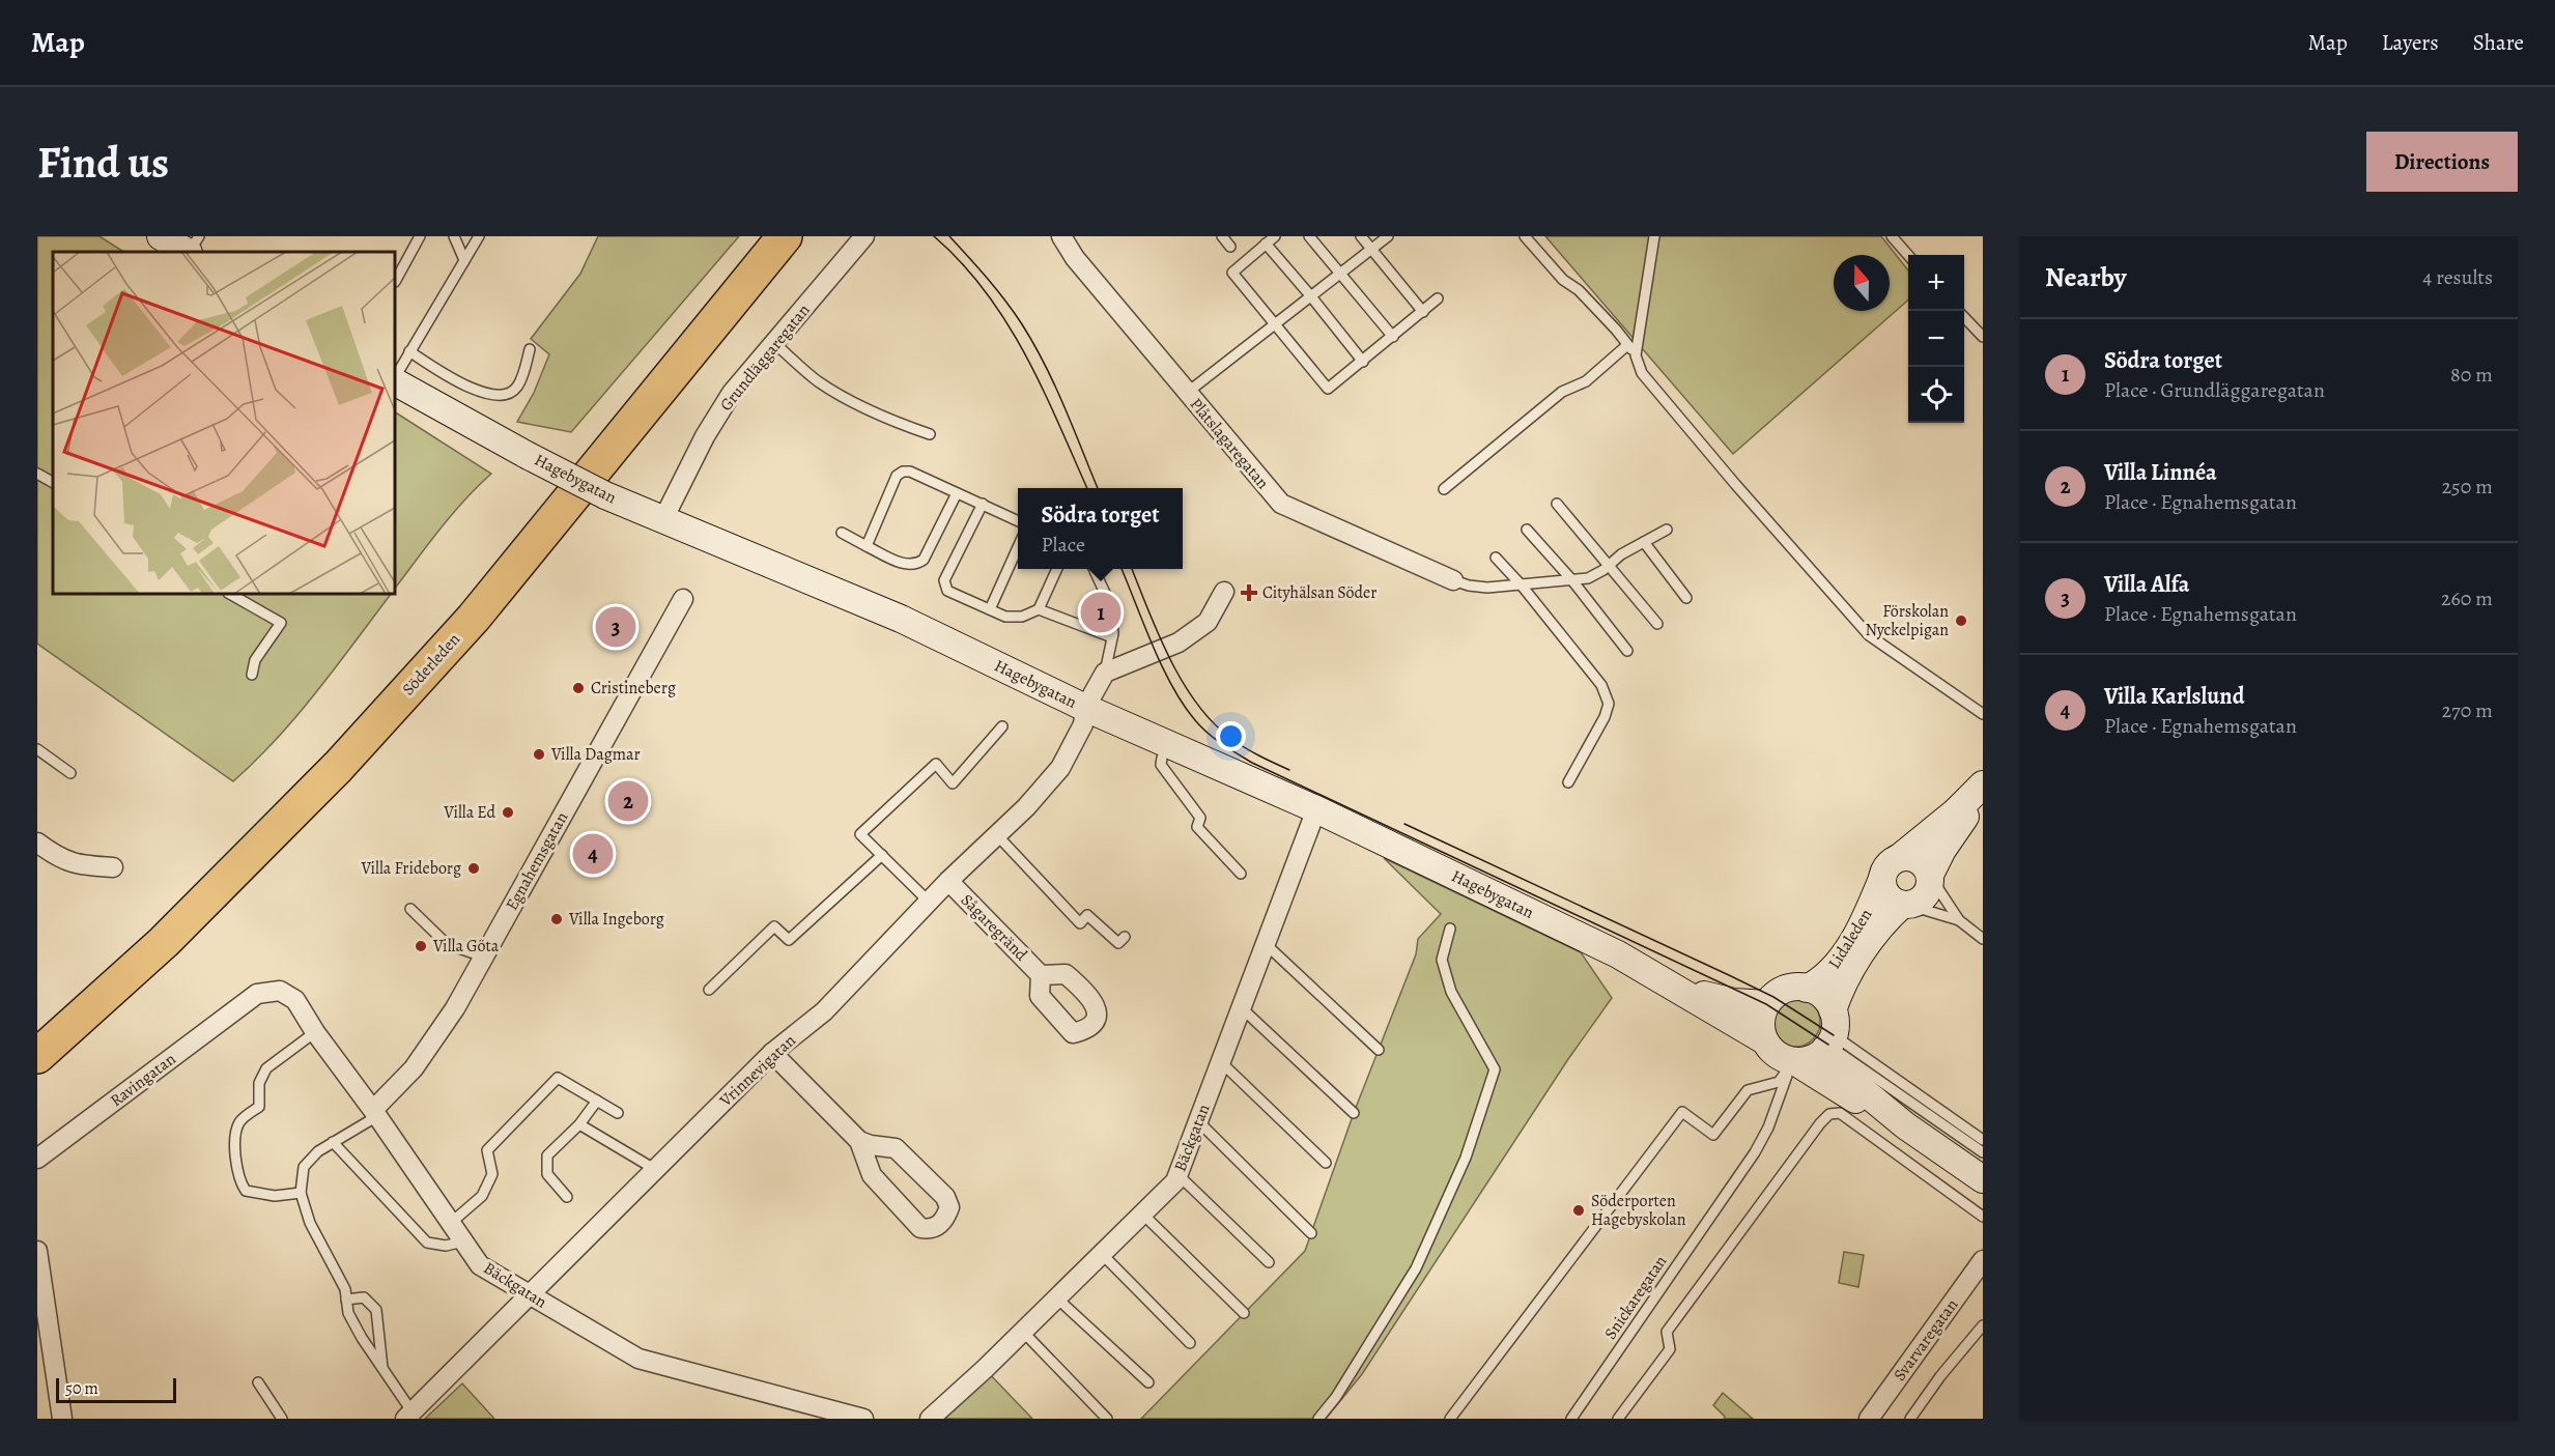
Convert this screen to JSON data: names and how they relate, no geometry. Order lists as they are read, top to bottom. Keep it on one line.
{"streets":{"highway":["Söderleden"],"street":["Grundläggaregatan","Plåtslagaregatan","Hagebygatan","Egnahemsgatan","Sågaregränd","Lidaleden","Vrinnevigatan","Ravingatan","Bäckgatan","Svarvaregatan"],"lane":["Snickaregatan"]},"crossings":[["Grundläggaregatan","Hagebygatan"],["Hagebygatan","Lidaleden"],["Hagebygatan","Vrinnevigatan"],["Hagebygatan","Bäckgatan"],["Hagebygatan","Snickaregatan"],["Egnahemsgatan","Bäckgatan"],["Sågaregränd","Vrinnevigatan"],["Lidaleden","Snickaregatan"],["Vrinnevigatan","Bäckgatan"],["Ravingatan","Bäckgatan"]],"places":{"health":["Cityhälsan Söder"],"other":["Förskolan Nyckelpigan","Cristineberg","Villa Dagmar","Villa Ed","Villa Frideborg","Villa Ingeborg","Villa Göta","Söderporten Hagebyskolan"]},"scale_bar":"50 m","north":"top","page":{"header":"Map","nav":["Map","Layers","Share"],"buttons":"Directions","title":"Find us","heading":["Nearby","4 results"],"map_buttons":["+","−"],"list":[{"mark":"1","name":"Södra torget","note":"Place · Grundläggaregatan","value":"80 m"},{"mark":"2","name":"Villa Linnéa","note":"Place · Egnahemsgatan","value":"250 m"},{"mark":"3","name":"Villa Alfa","note":"Place · Egnahemsgatan","value":"260 m"},{"mark":"4","name":"Villa Karlslund","note":"Place · Egnahemsgatan","value":"270 m"}],"popup":["Södra torget","Place"],"pins":["1","3","2","4"],"scale":"50 m"}}
